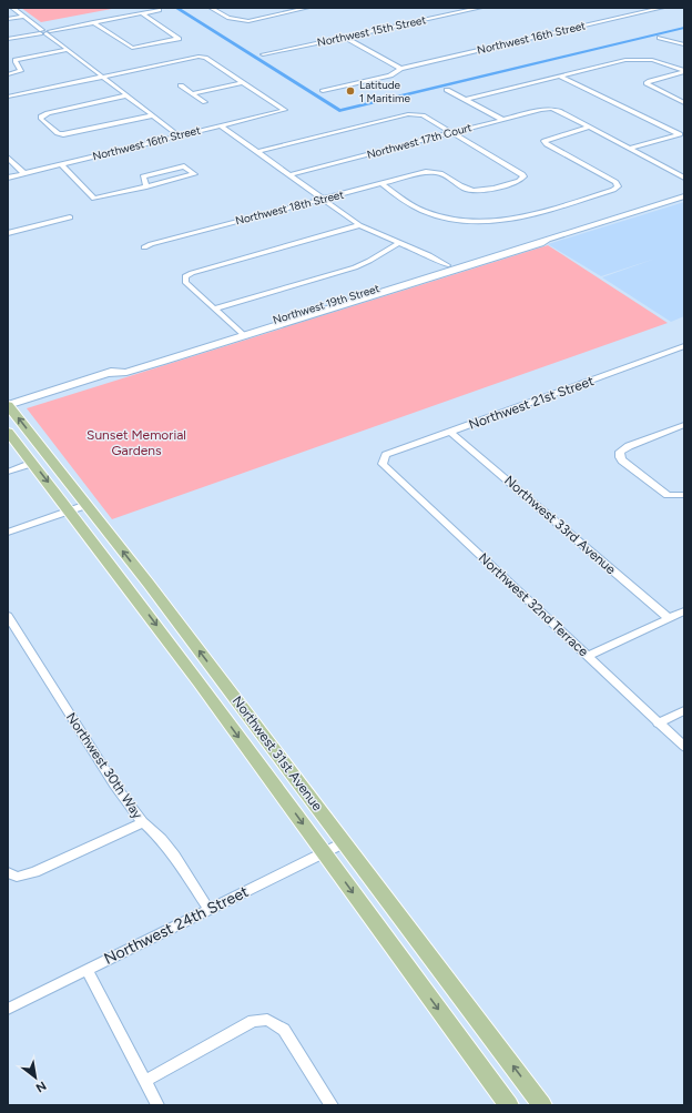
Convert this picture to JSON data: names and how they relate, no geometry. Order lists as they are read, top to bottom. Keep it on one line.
{"streets":{"main road":["Northwest 31st Avenue"],"street":["Northwest 15th Street","Northwest 16th Street","Northwest 17th Court","Northwest 18th Street","Northwest 19th Street","Northwest 21st Street","Northwest 33rd Avenue","Northwest 32nd Terrace","Northwest 30th Way","Northwest 24th Street"]},"crossings":[["Northwest 17th Court","Northwest 18th Street"],["Northwest 19th Street","Northwest 31st Avenue"],["Northwest 21st Street","Northwest 33rd Avenue"],["Northwest 21st Street","Northwest 32nd Terrace"],["Northwest 31st Avenue","Northwest 24th Street"],["Northwest 30th Way","Northwest 24th Street"]],"parks":["Sunset Memorial Gardens"],"places":["Latitude 1 Maritime"],"north":"bottom right"}
